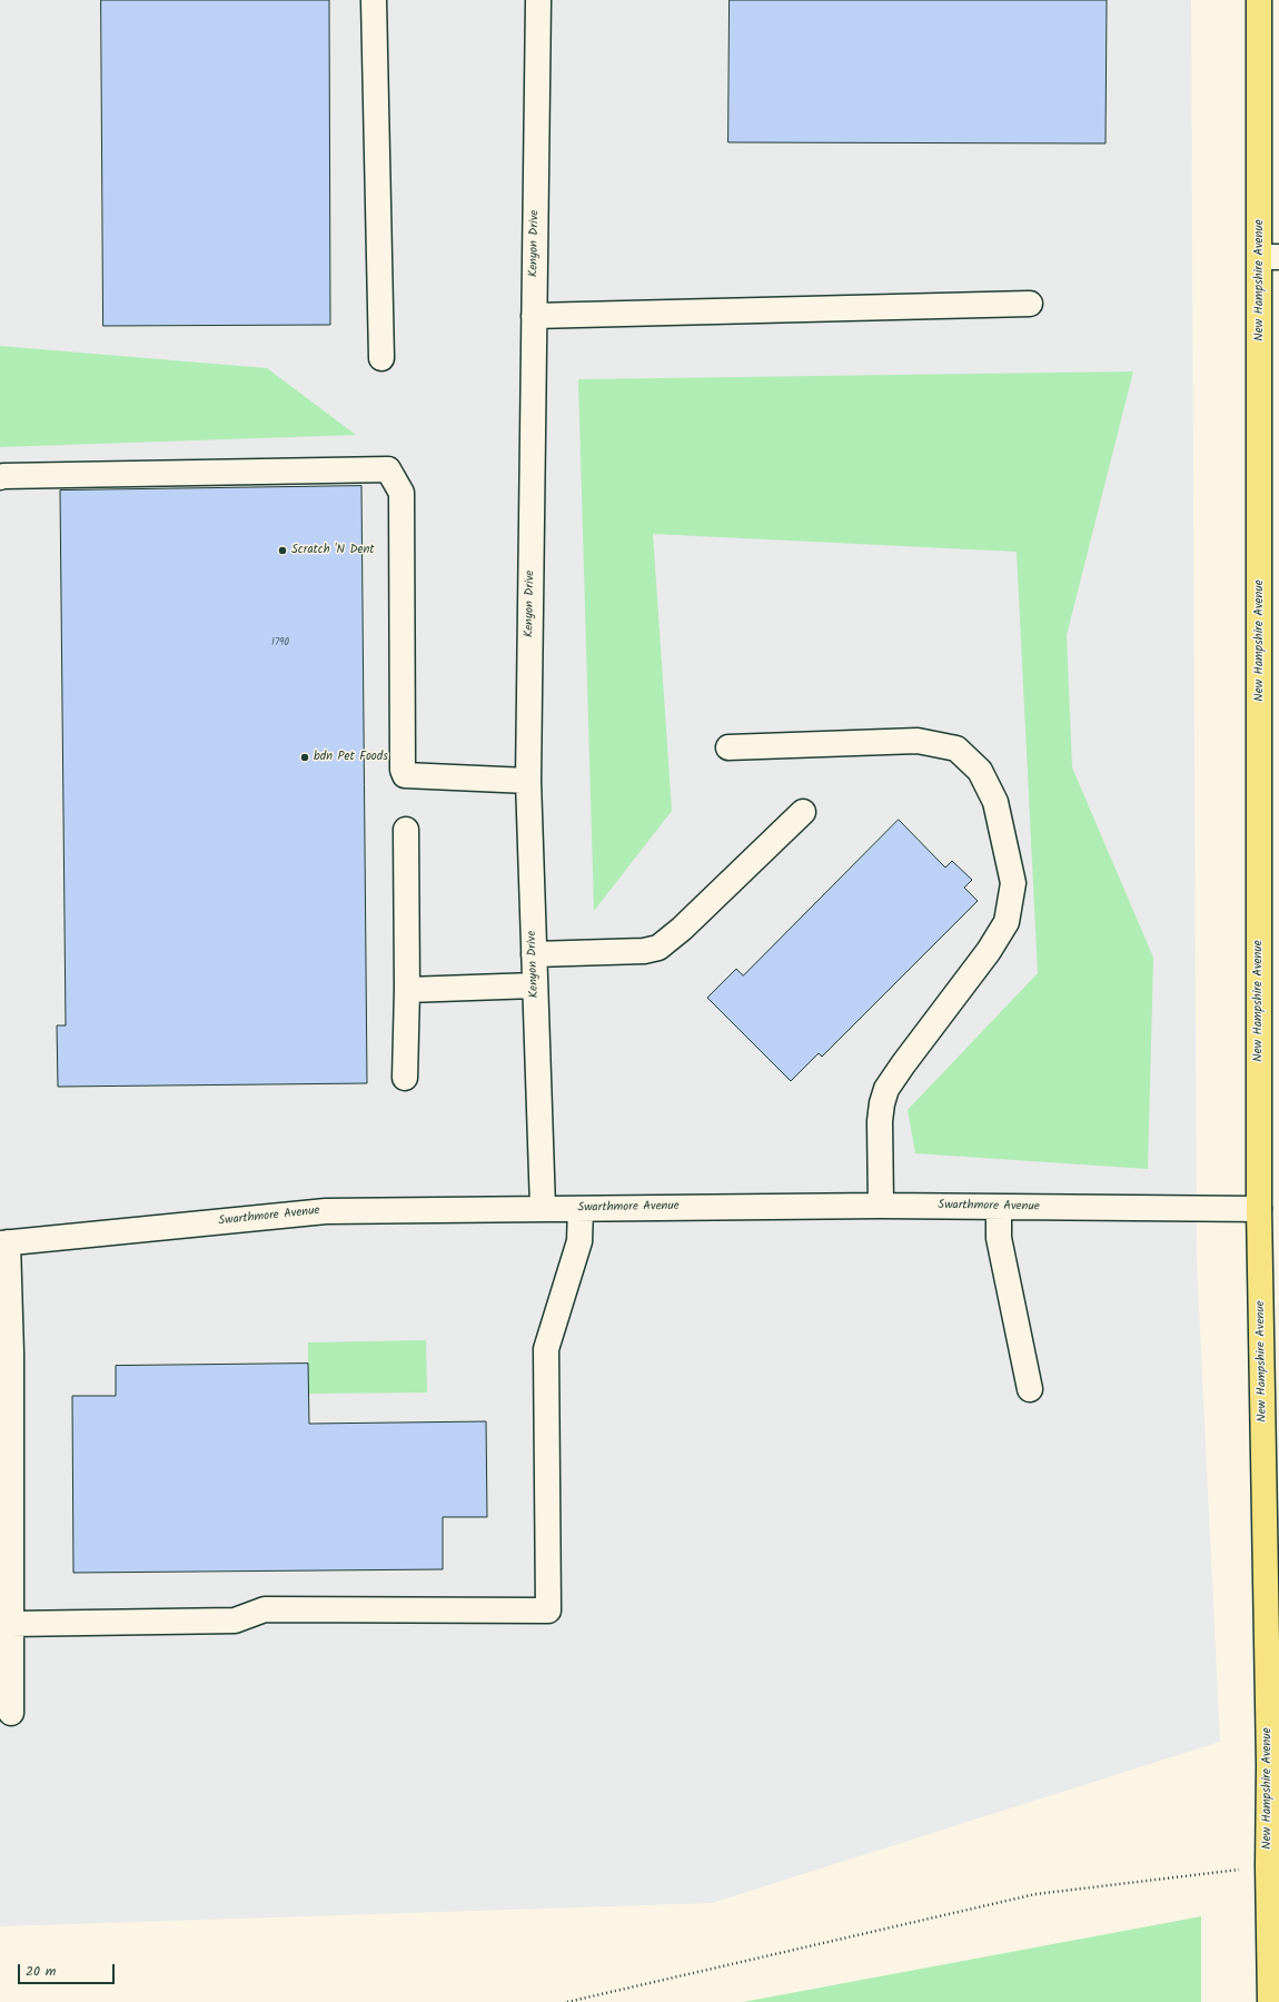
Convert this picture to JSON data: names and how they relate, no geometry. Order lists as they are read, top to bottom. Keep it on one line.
{"streets":{"main road":["New Hampshire Avenue"],"street":["Kenyon Drive","Swarthmore Avenue"]},"crossings":[["Kenyon Drive","Swarthmore Avenue"],["New Hampshire Avenue","Swarthmore Avenue"]],"places":["Scratch 'N Dent","bdn Pet Foods"],"house_numbers":["1790"],"scale_bar":"20 m"}
